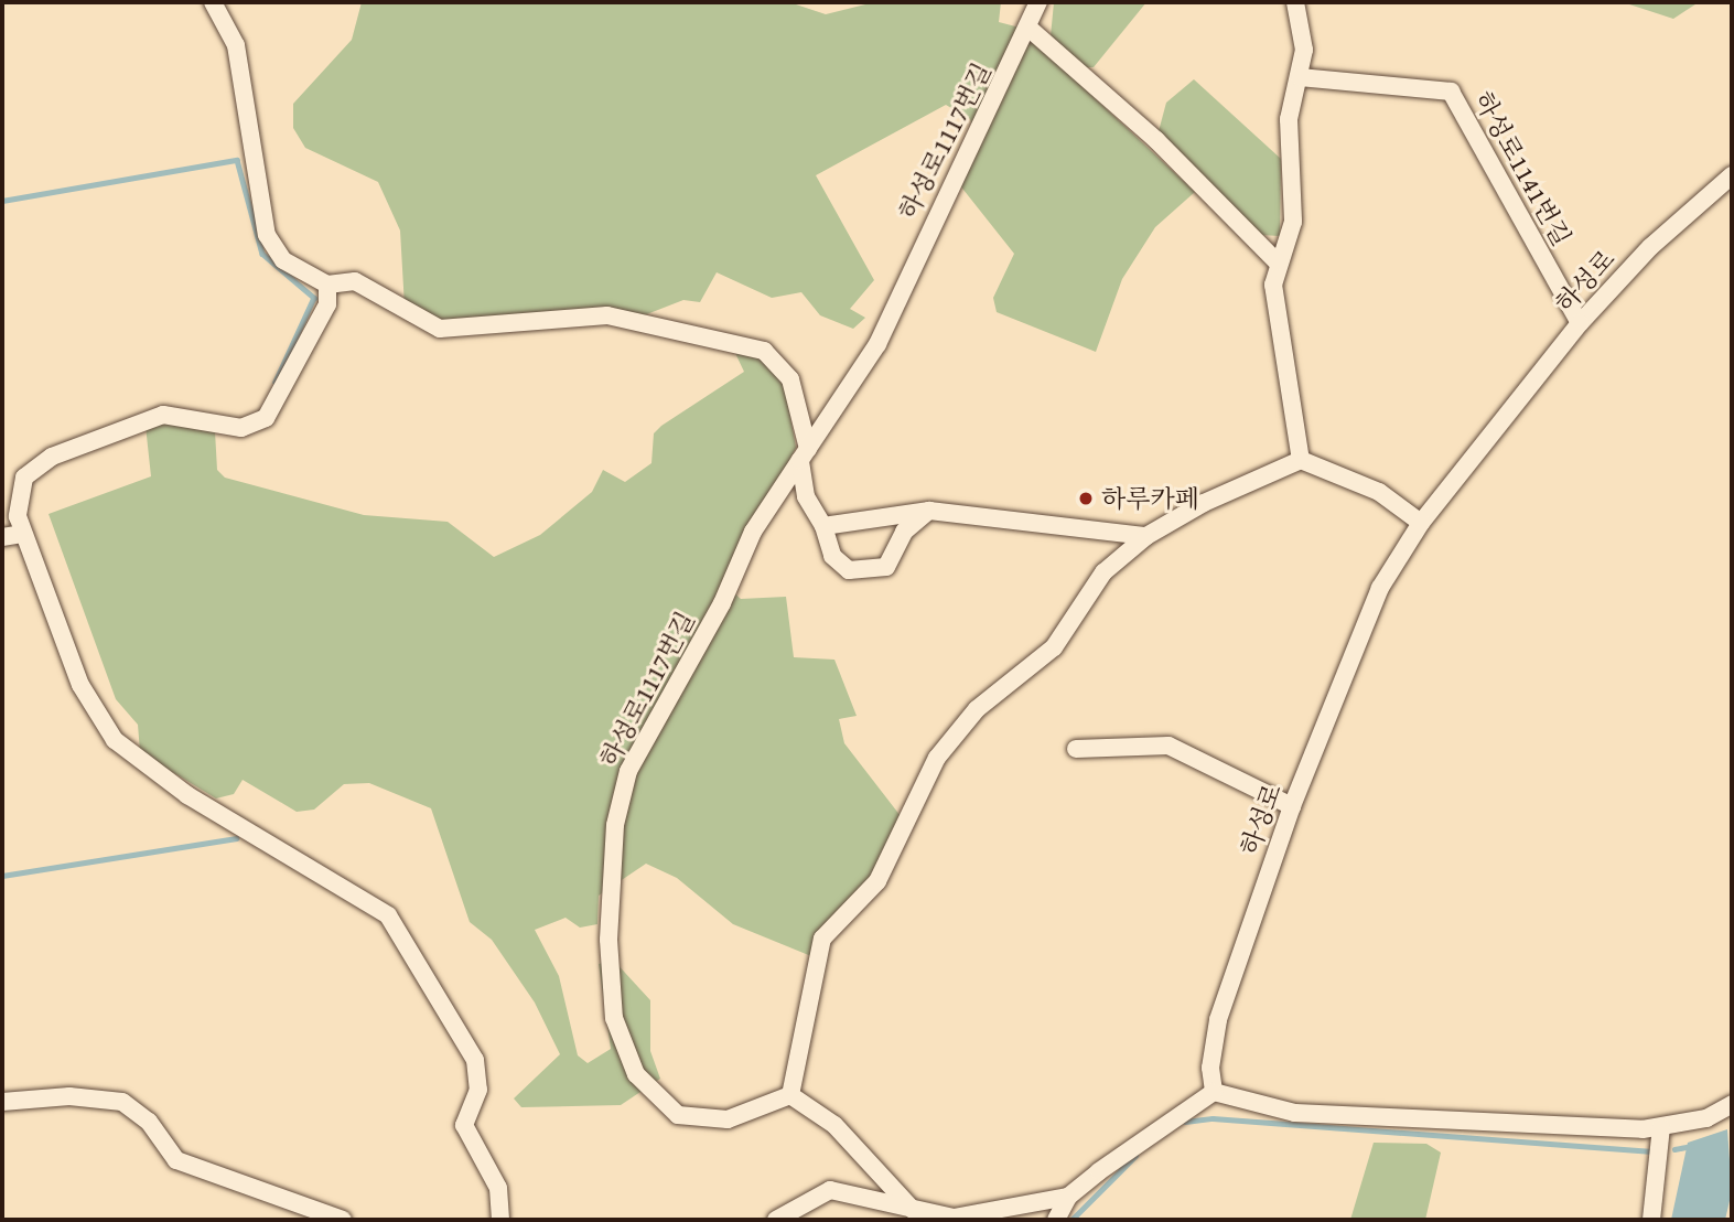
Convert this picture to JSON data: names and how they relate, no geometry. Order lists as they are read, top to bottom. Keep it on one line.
{"streets":{"street":["하성로1117번길","하성로1141번길","하성로"]},"crossings":[["하성로1141번길","하성로"]],"places":["하루카페"]}
